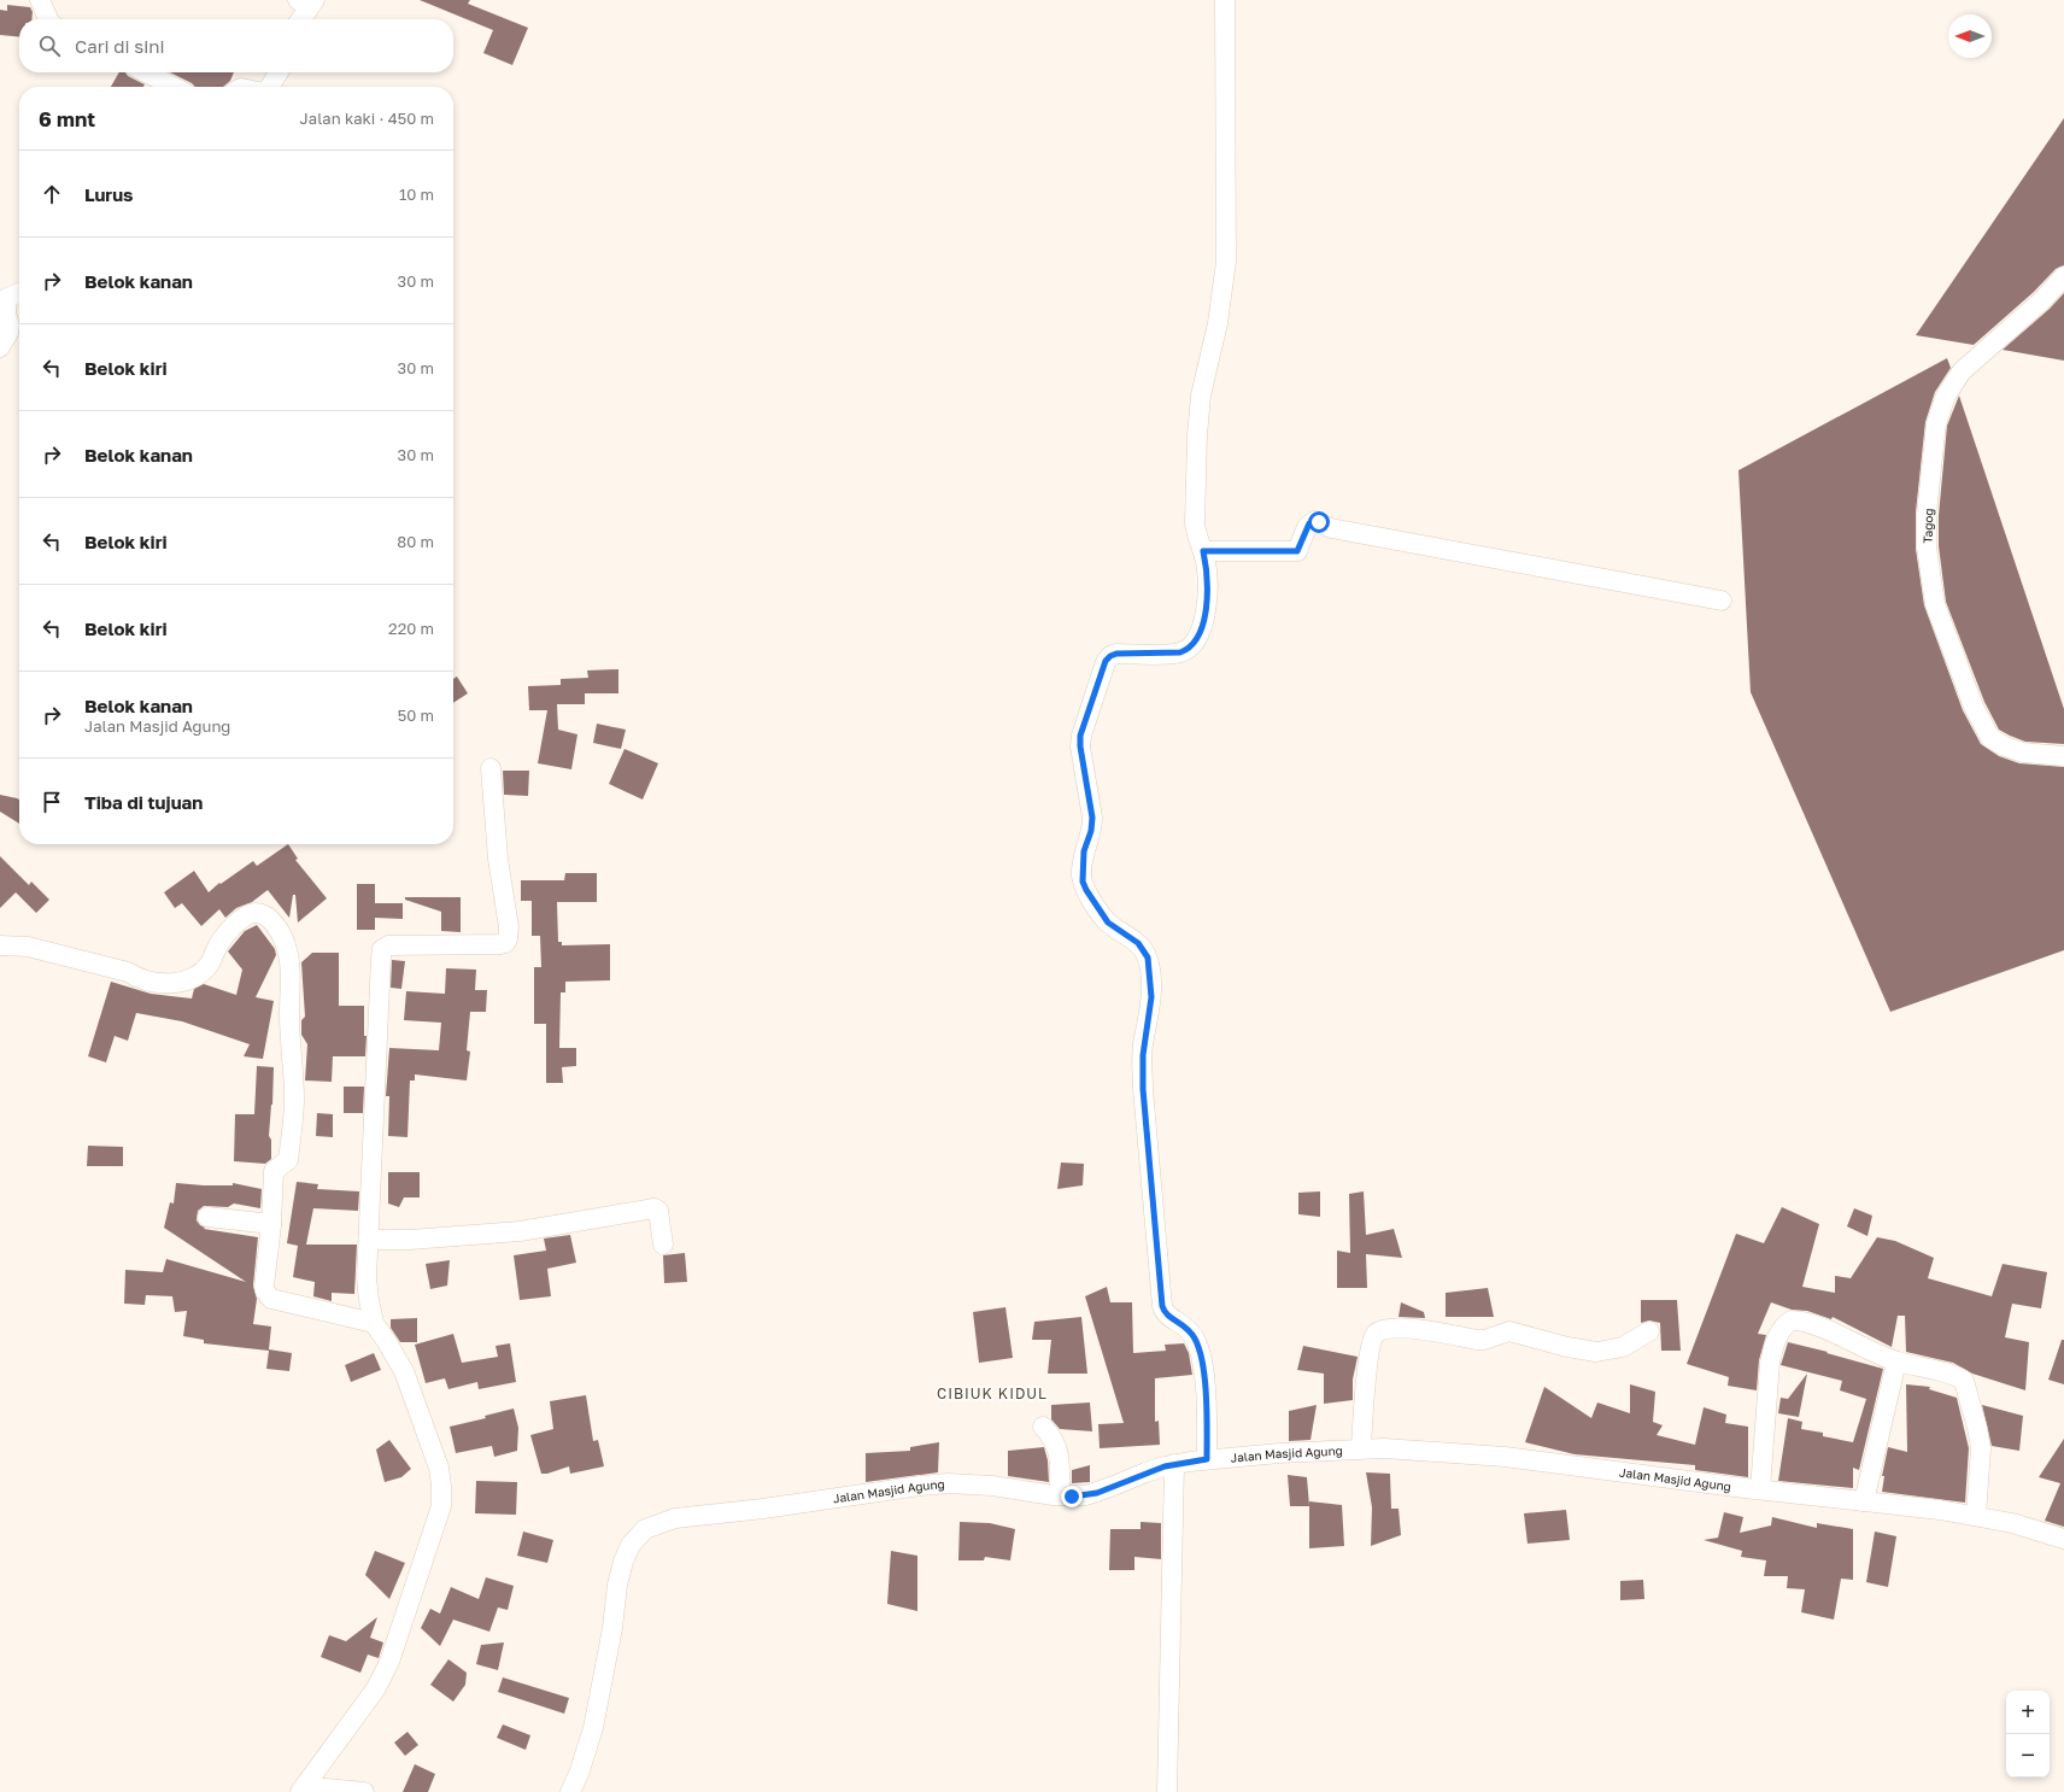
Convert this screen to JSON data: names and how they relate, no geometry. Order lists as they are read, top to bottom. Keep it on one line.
{"streets":{"street":["Tagog","Jalan Masjid Agung"]},"districts":["CIBIUK KIDUL"],"north":"left","page":{"search":"Cari di sini","heading":["6 mnt","Jalan kaki · 450 m"],"list":[["Lurus","10 m"],["Belok kanan","30 m"],["Belok kiri","30 m"],["Belok kanan","30 m"],["Belok kiri","80 m"],["Belok kiri","220 m"],["Belok kanan","Jalan Masjid Agung","50 m"],"Tiba di tujuan"],"map_buttons":["+","−"]}}
